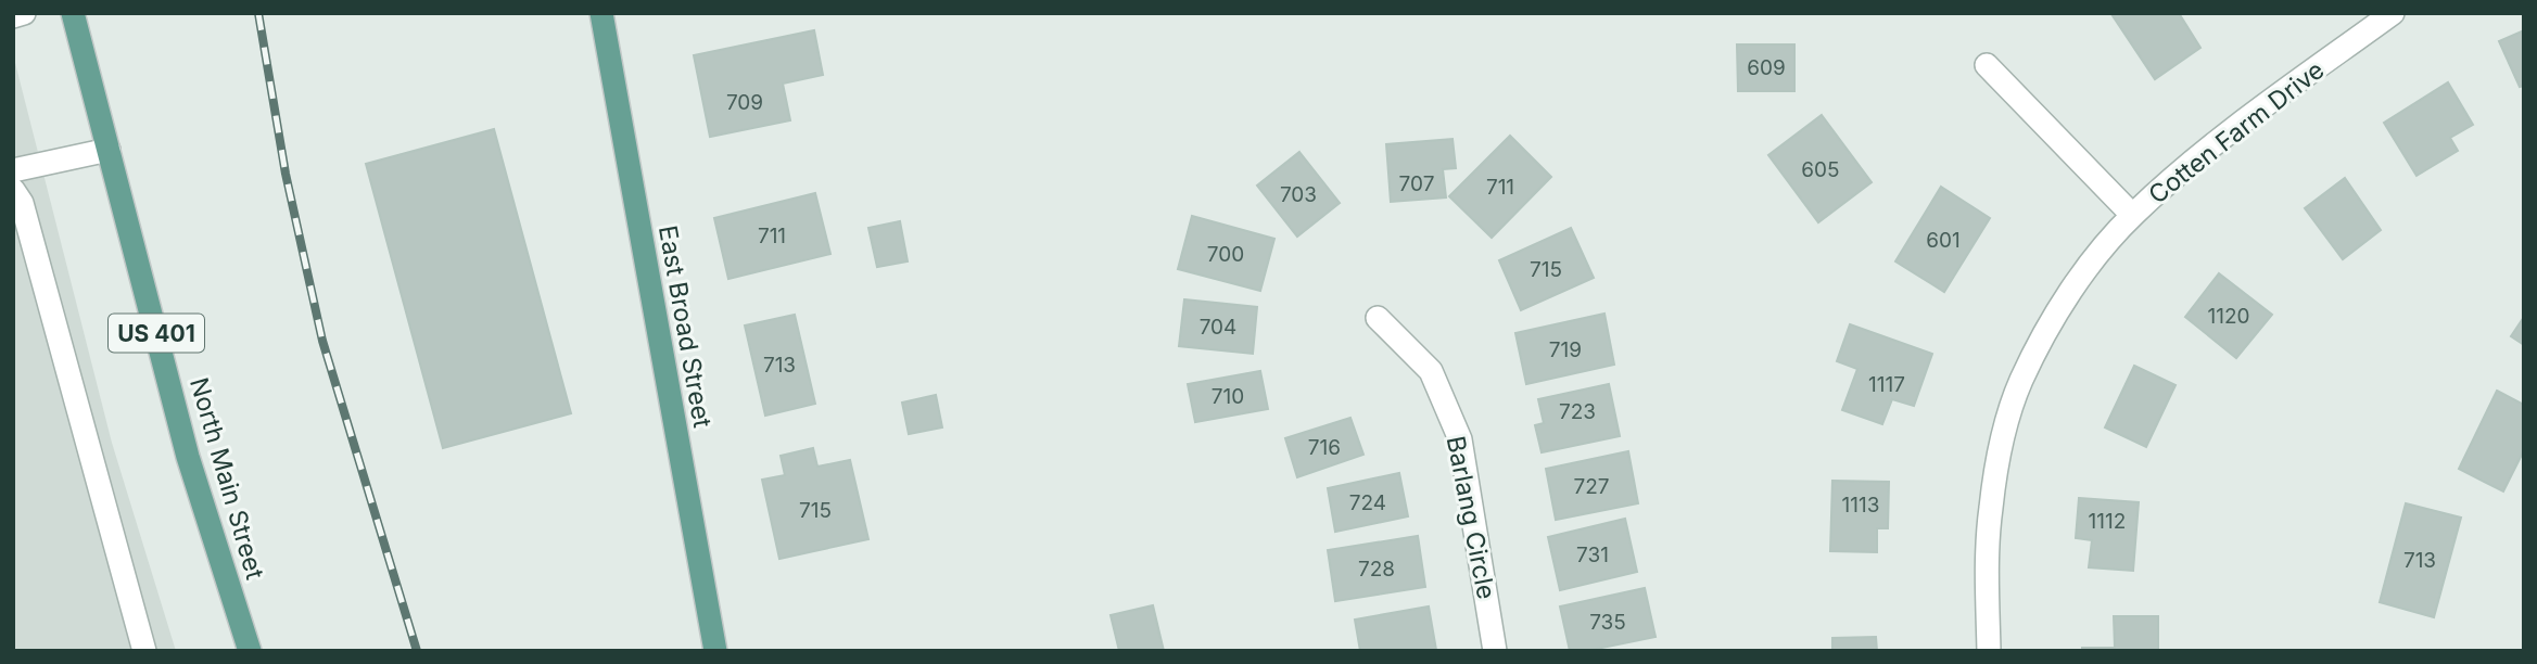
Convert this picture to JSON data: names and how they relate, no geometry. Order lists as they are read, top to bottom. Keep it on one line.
{"streets":{"main road":["East Broad Street","US 401","North Main Street"],"street":["Cotten Farm Drive","Barlang Circle"]},"house_numbers":["609","709","605","707","711","703","711","601","700","715","1120","704","719","713","1117","710","723","716","727","724","1113","715","1112","731","713","728","735"]}
